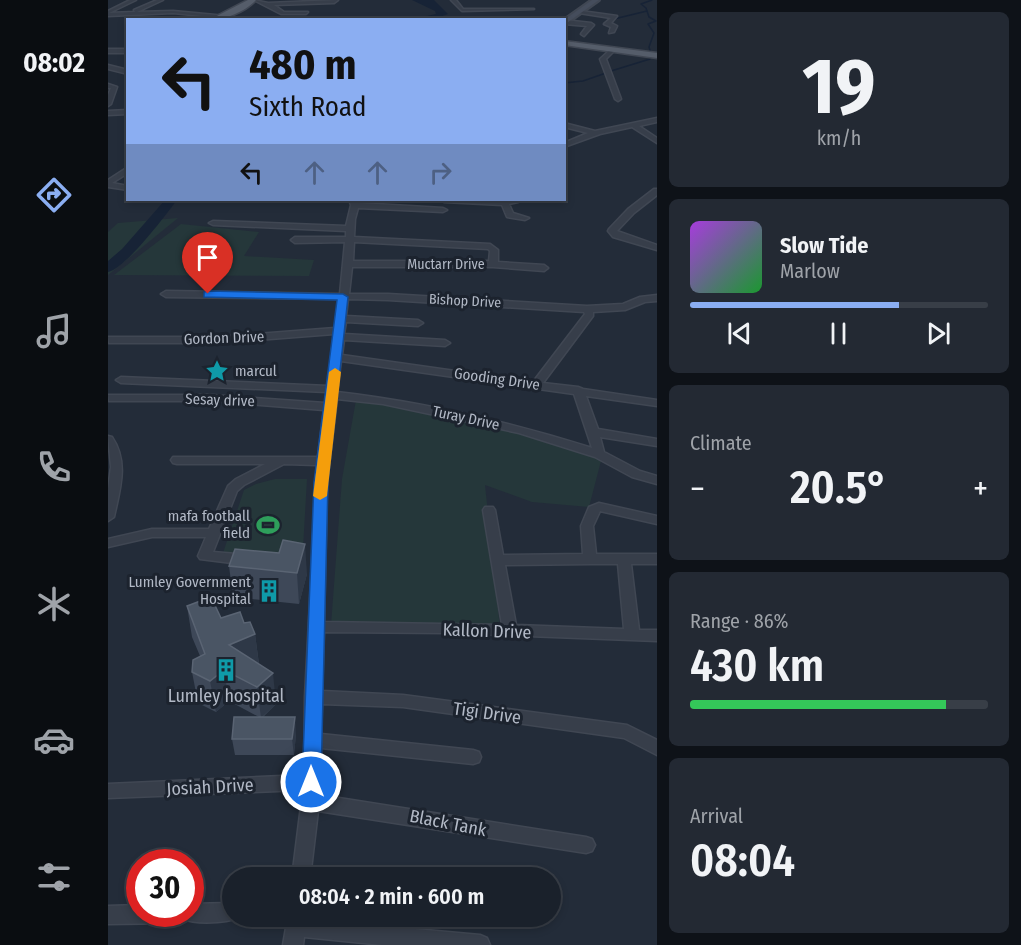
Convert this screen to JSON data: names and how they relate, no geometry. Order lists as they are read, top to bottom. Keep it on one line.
{"streets":{"street":["Muctarr Drive","Bishop Drive","Gordon Drive","Gooding Drive","Sesay drive","Turay Drive","Kallon Drive","Tigi Drive","Josiah Drive","Black Tank"]},"crossings":[["Sesay drive","Turay Drive"]],"places":{"place":["marcul"],"sports":["mafa football field"],"building":["Lumley Government Hospital","Lumley hospital"]},"page":{"tabs":"08:02","tile":[["19","km/h"],"Climate",["Range · 86%","430 km"],["Arrival","08:04"]],"turn":["480 m","Sixth Road"],"song":["Slow Tide","Marlow"],"heat":["−","20.5°","+"],"limit":"30","trip":"08:04 · 2 min · 600 m"}}
